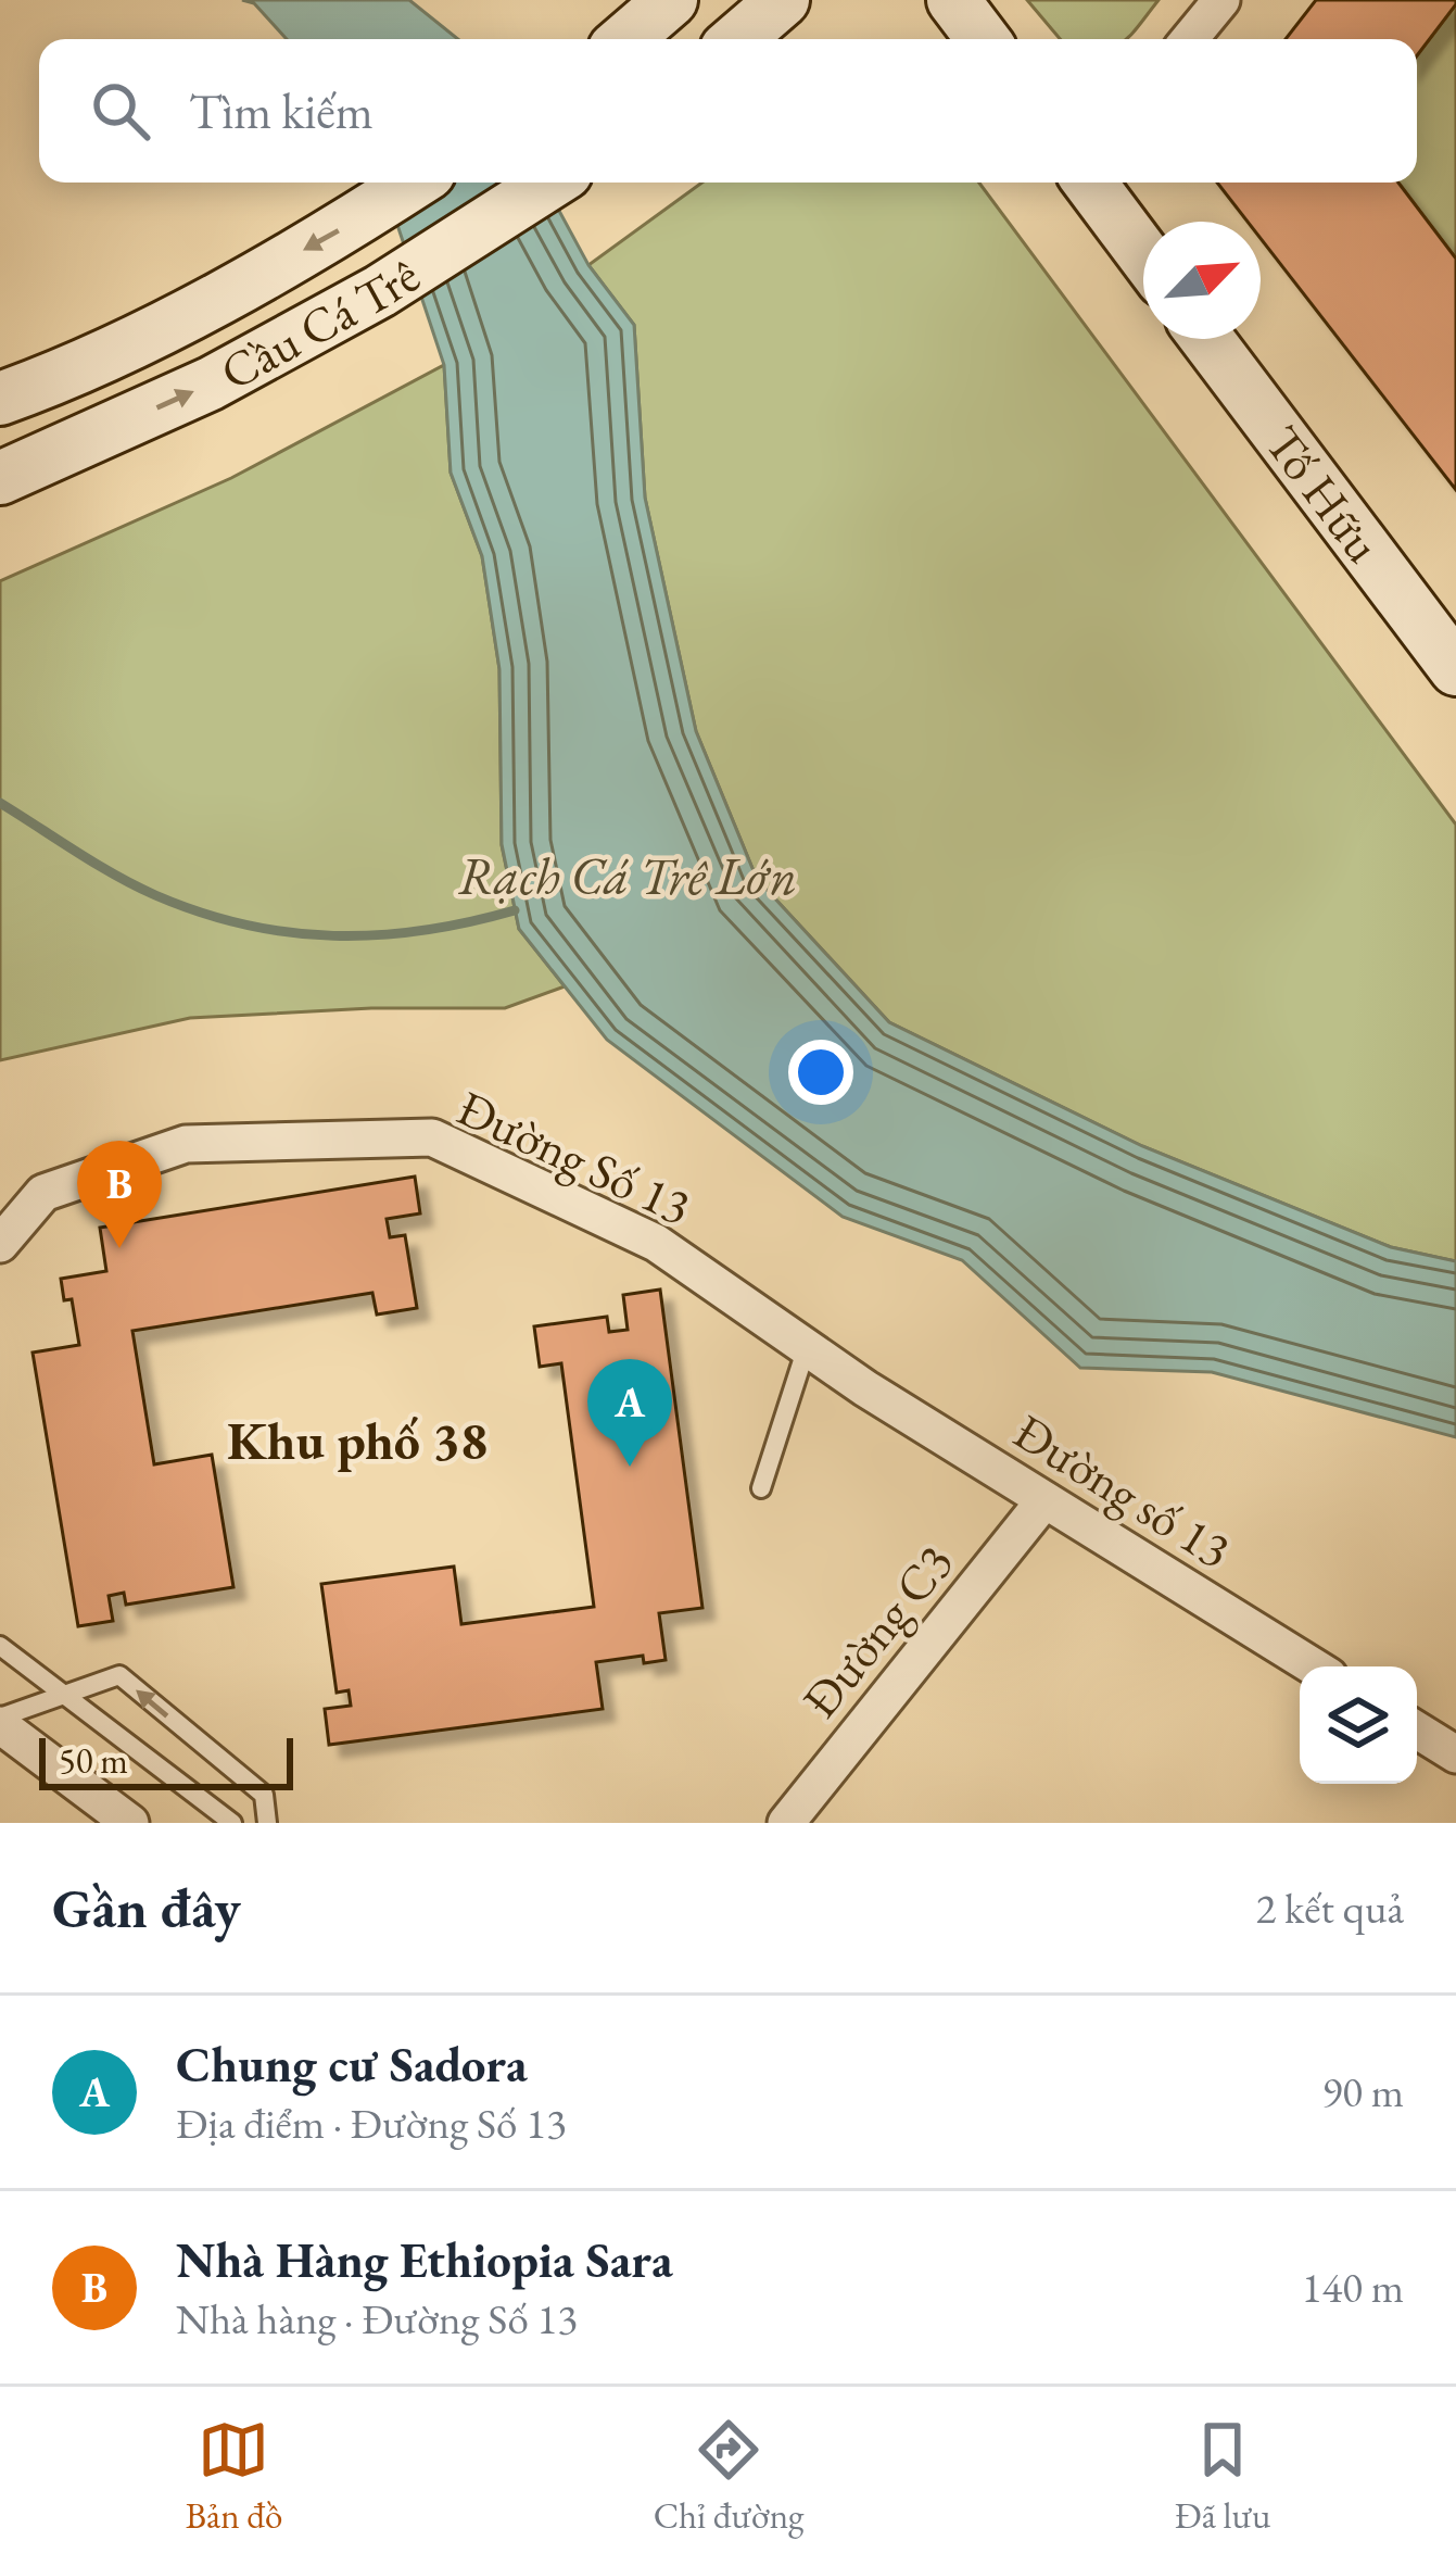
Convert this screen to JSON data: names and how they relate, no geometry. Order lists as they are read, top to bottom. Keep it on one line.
{"streets":{"main road":["Cầu Cá Trê","Tố Hữu"],"street":["Đường Số 13","Đường số 13","Đường C3"]},"crossings":[["Đường Số 13","Đường số 13"],["Đường số 13","Đường C3"]],"districts":["Khu phố 38"],"water":["Rạch Cá Trê Lớn"],"scale_bar":"50 m","north":"top right","page":{"search":"Tìm kiếm","pins":["B","A"],"scale":"50 m","heading":["Gần đây","2 kết quả"],"list":[{"mark":"A","name":"Chung cư Sadora","note":"Địa điểm · Đường Số 13","value":"90 m"},{"mark":"B","name":"Nhà Hàng Ethiopia Sara","note":"Nhà hàng · Đường Số 13","value":"140 m"}],"nav":["Bản đồ","Chỉ đường","Đã lưu"]}}
